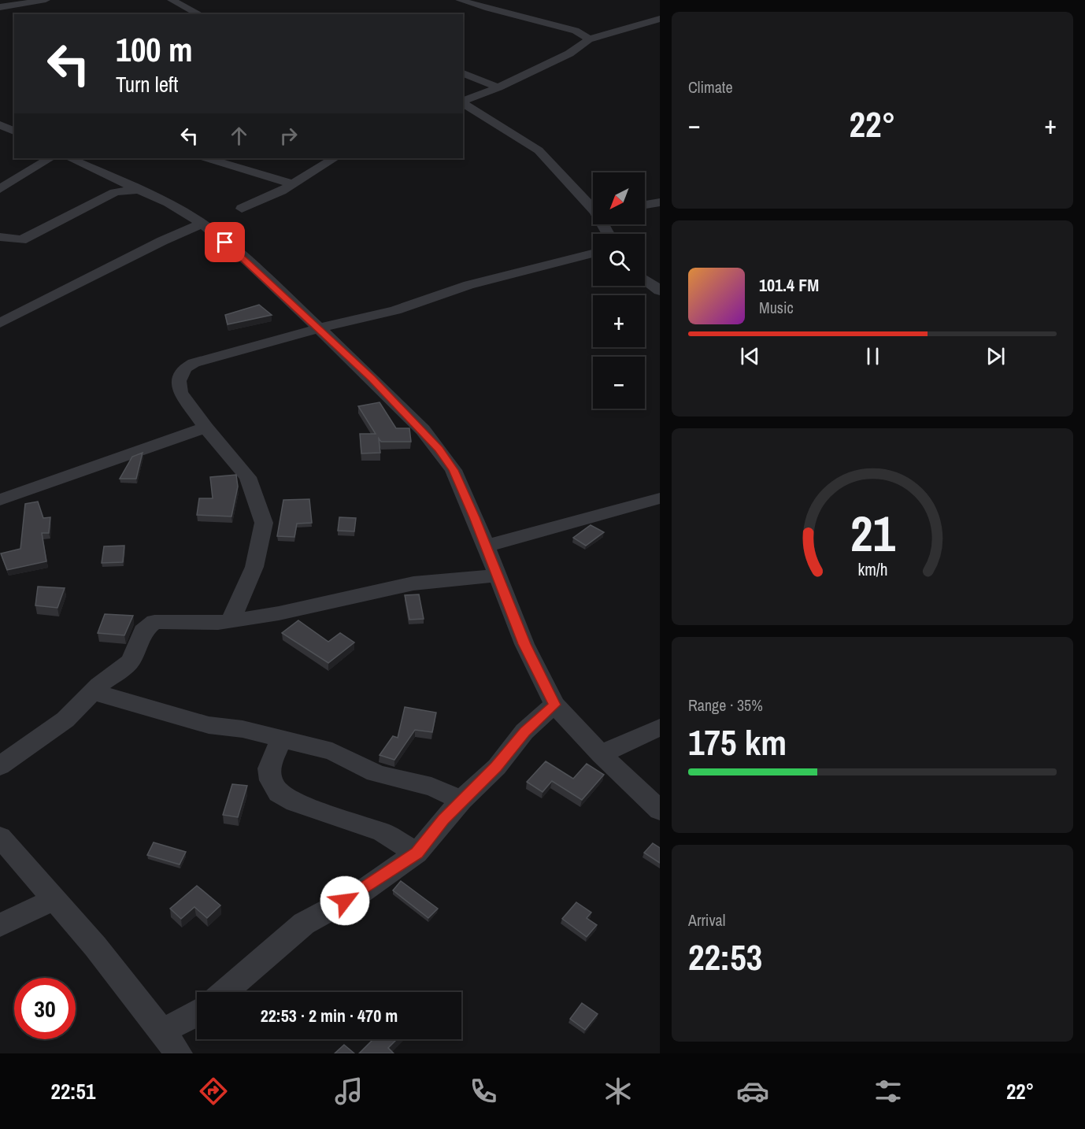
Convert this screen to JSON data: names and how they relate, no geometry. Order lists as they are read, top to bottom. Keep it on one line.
{"north":"bottom left","page":{"tile":["Climate",["Range · 35%","175 km"],["Arrival","22:53"]],"turn":["100 m","Turn left"],"heat":["−","22°","+"],"map_buttons":["+","−"],"song":["101.4 FM","Music"],"limit":"30","trip":"22:53 · 2 min · 470 m","tabs":["22:51","22°"],"gauge":["21","km/h"]}}
